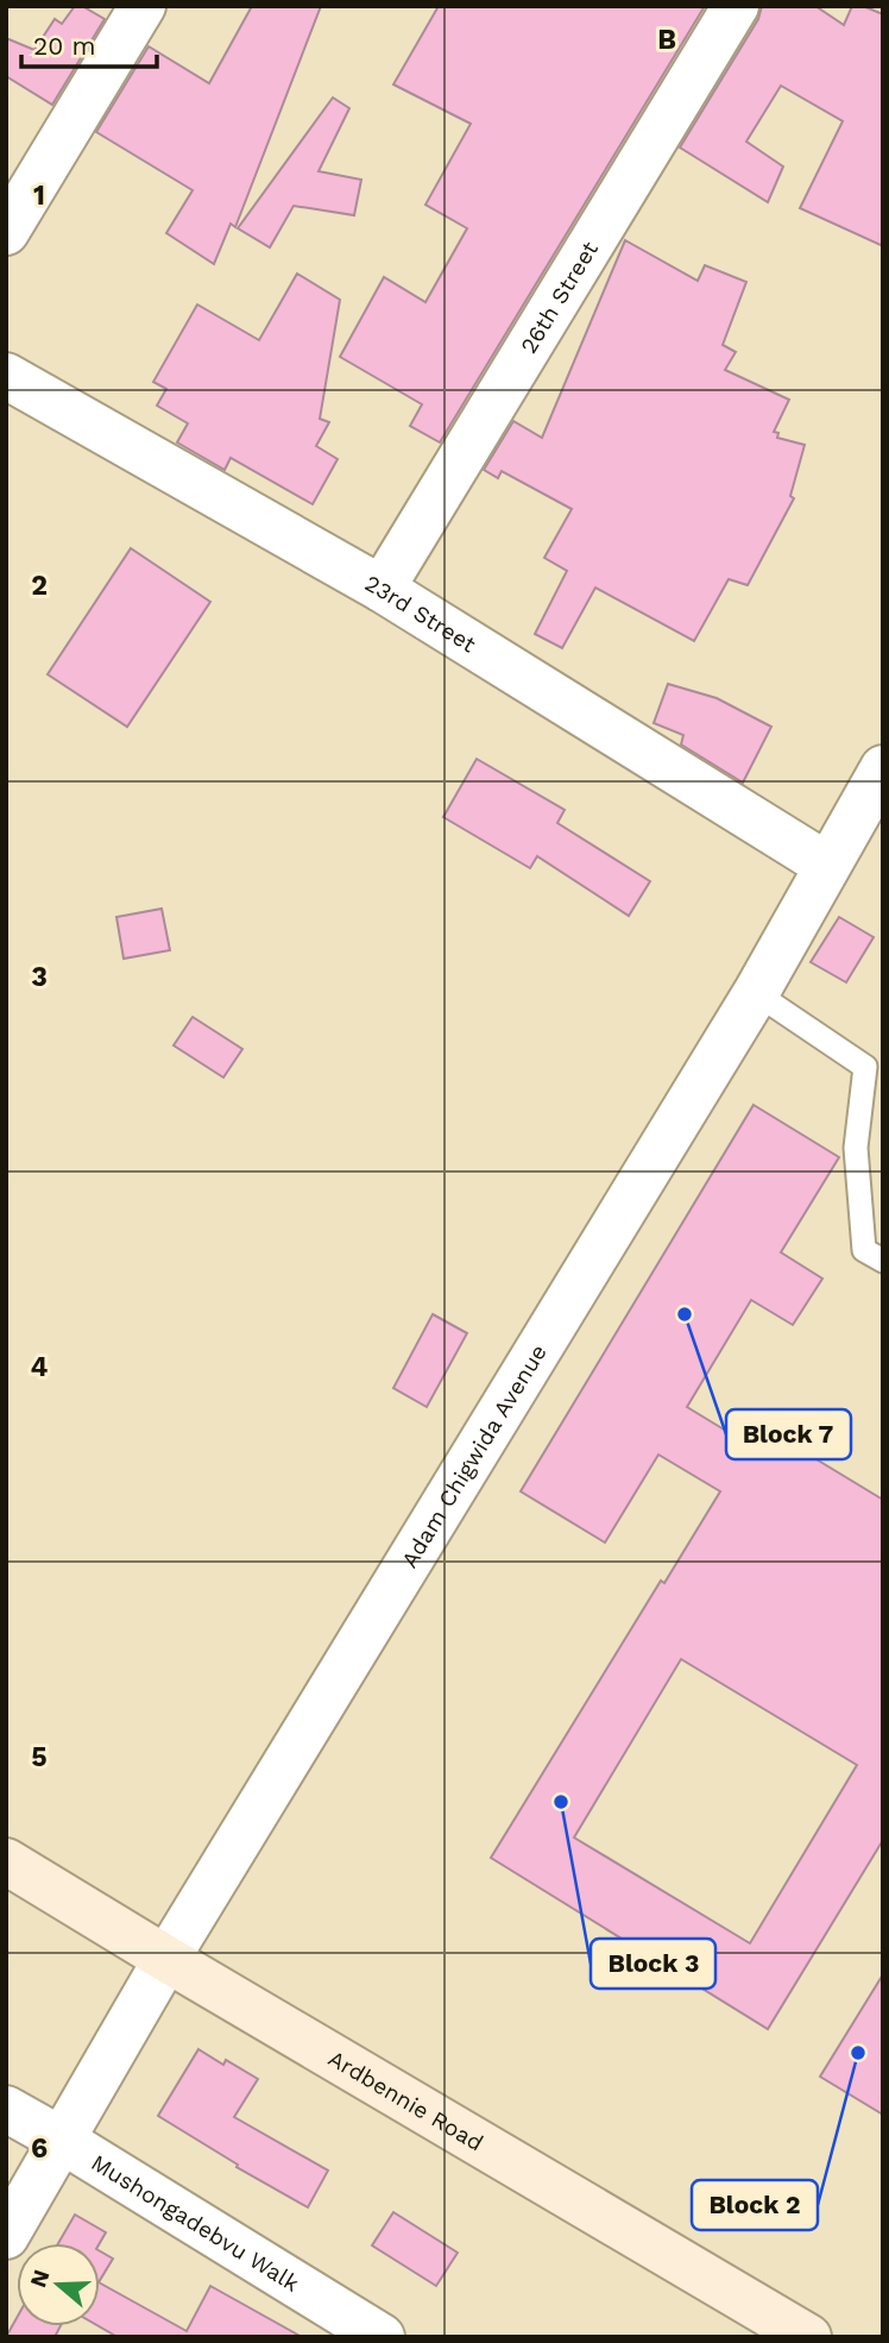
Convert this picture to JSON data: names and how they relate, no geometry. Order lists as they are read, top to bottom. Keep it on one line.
{"streets":{"main road":["Ardbennie Road"],"street":["26th Street","23rd Street","Adam Chigwida Avenue","Mushongadebvu Walk"]},"crossings":[["26th Street","23rd Street"],["23rd Street","Adam Chigwida Avenue"],["Adam Chigwida Avenue","Ardbennie Road"],["Adam Chigwida Avenue","Mushongadebvu Walk"]],"places":["Block 7","Block 3","Block 2"],"scale_bar":"20 m","north":"left","grid":{"columns":["B"],"rows":["1","2","3","4","5","6"]}}
